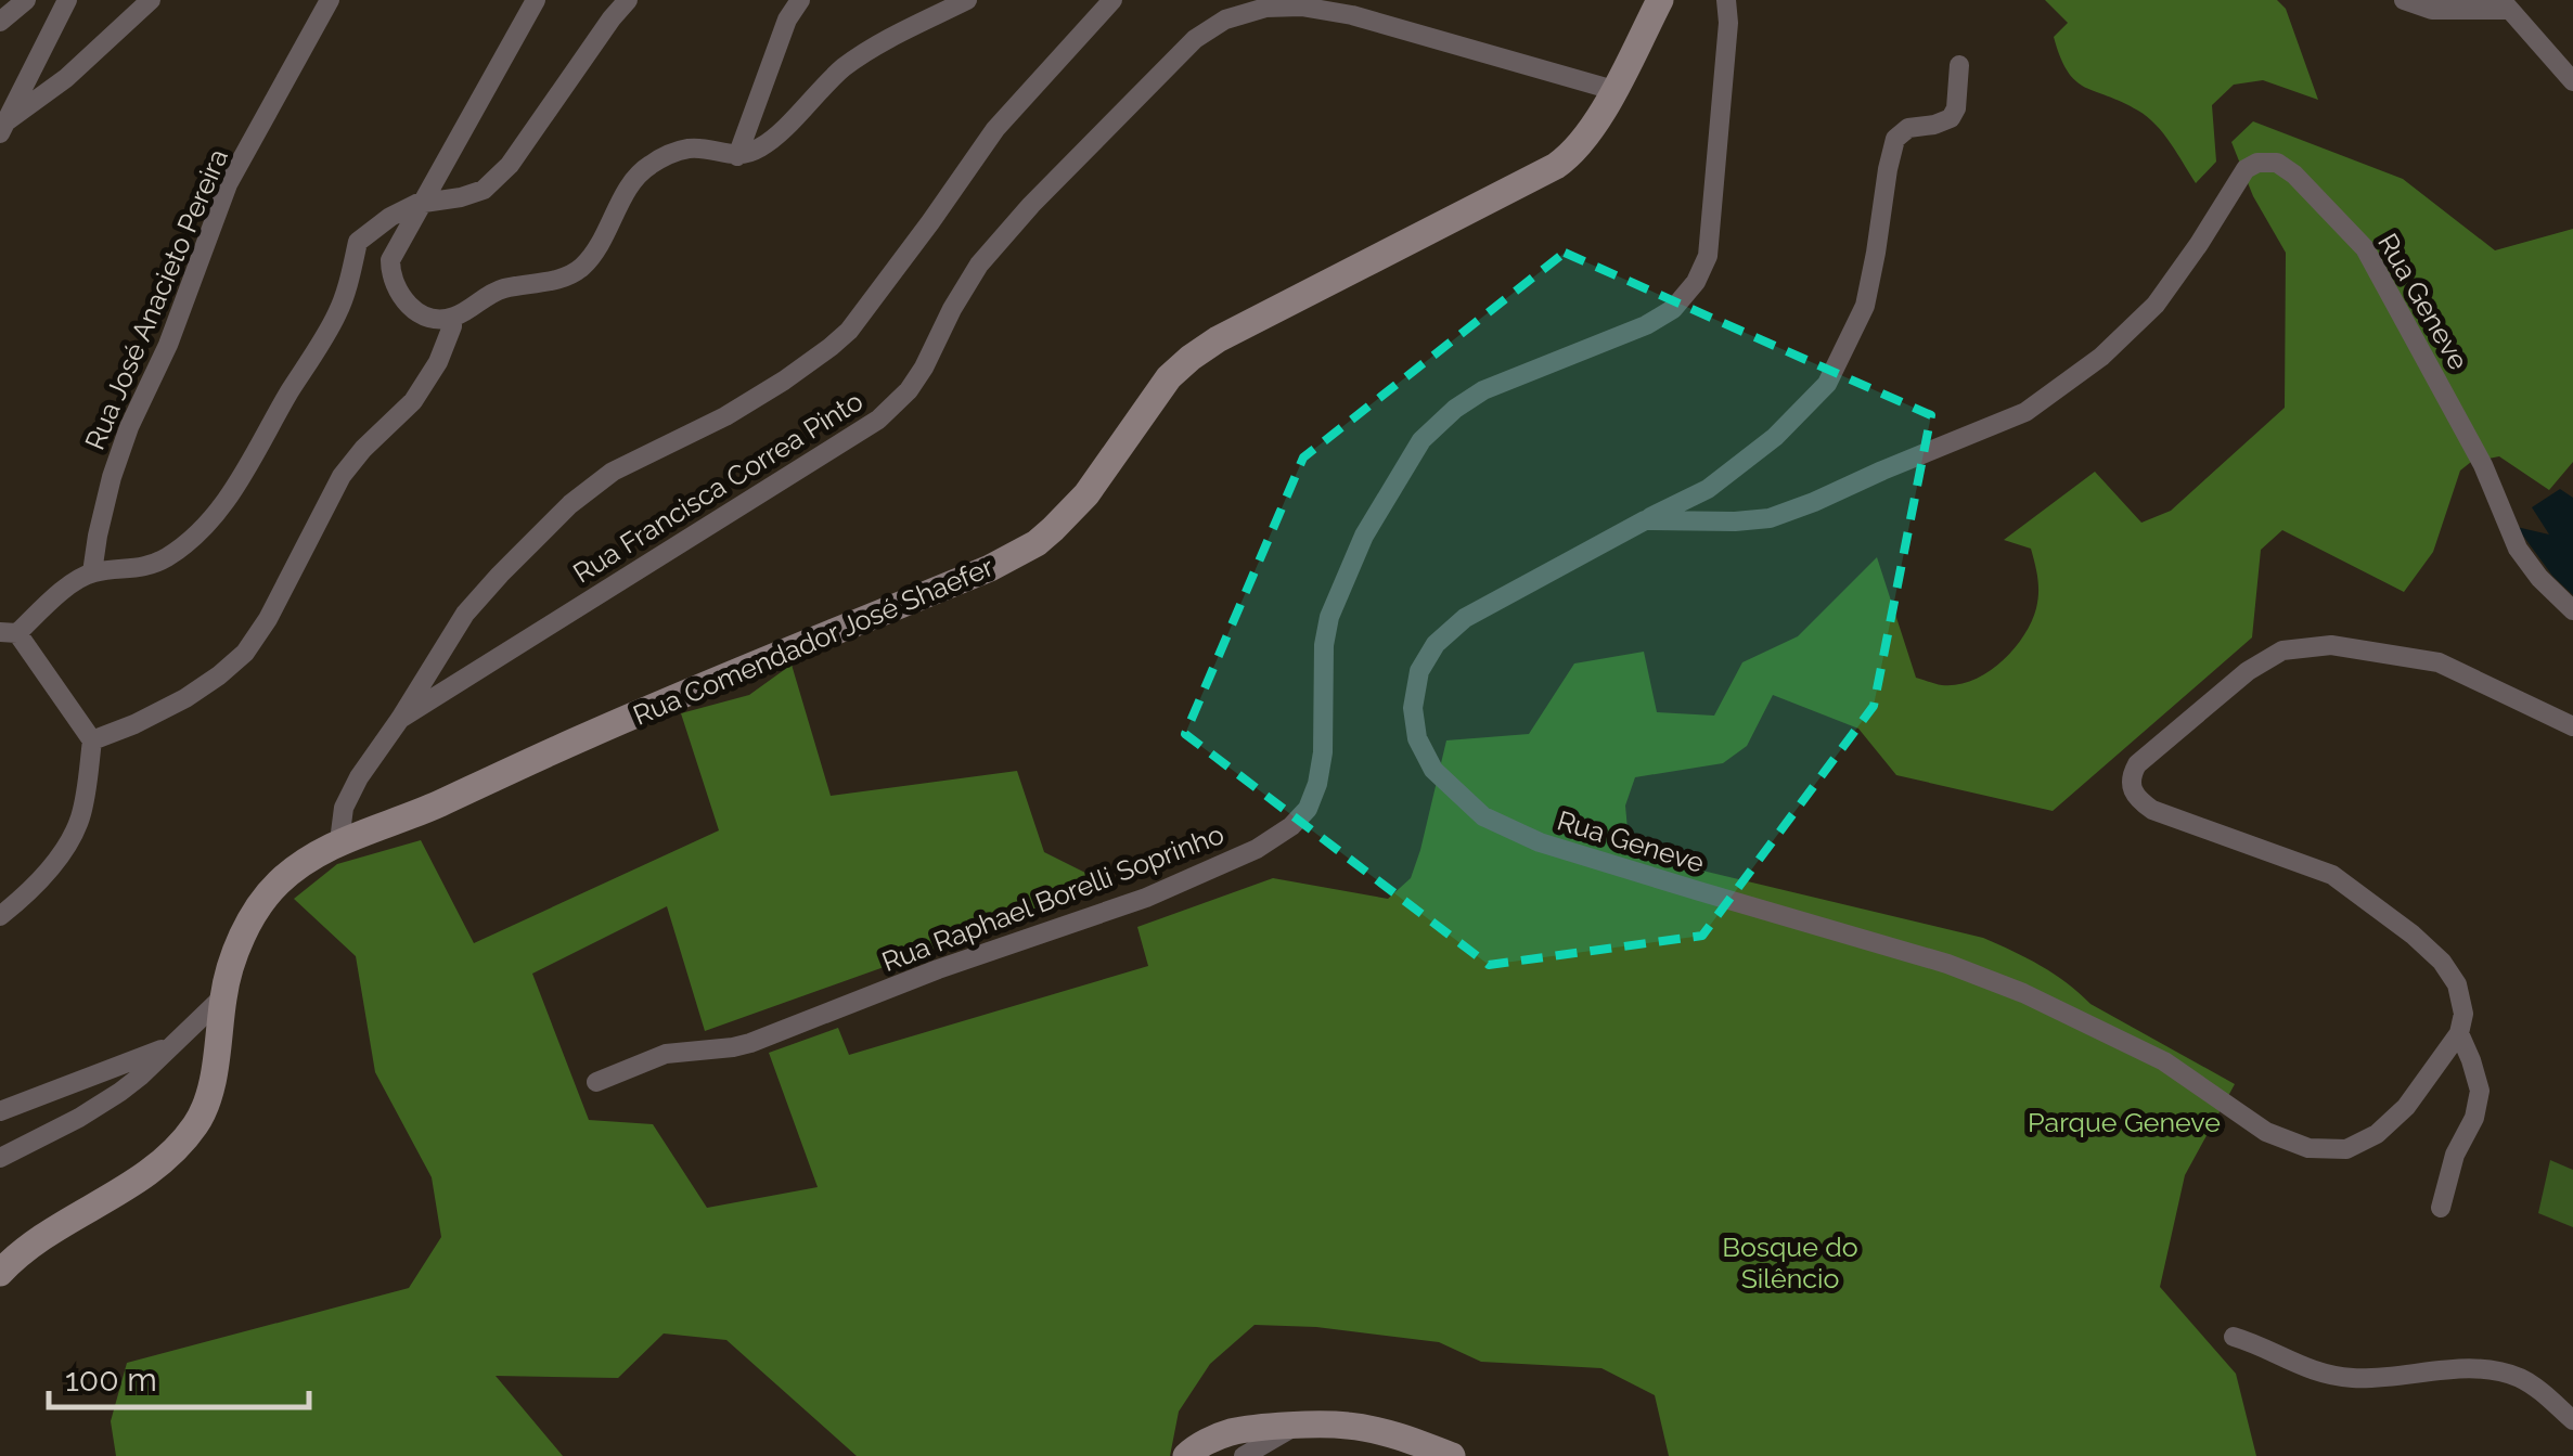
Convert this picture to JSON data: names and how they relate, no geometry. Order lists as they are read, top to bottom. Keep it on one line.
{"streets":{"street":["Rua José Anacieto Pereira","Rua Geneve","Rua Francisca Correa Pinto","Rua Comendador José Shaefer","Rua Raphael Borelli Soprinho"]},"crossings":[["Rua Francisca Correa Pinto","Rua Comendador José Shaefer"]],"parks":["Parque Geneve","Bosque do Silêncio"],"scale_bar":"100 m"}
